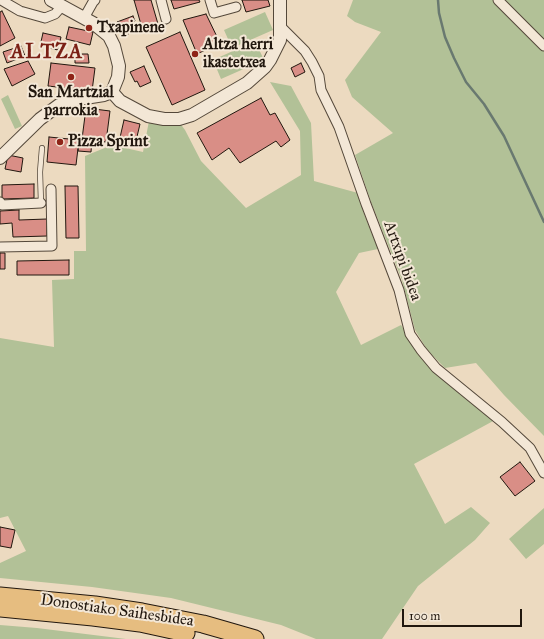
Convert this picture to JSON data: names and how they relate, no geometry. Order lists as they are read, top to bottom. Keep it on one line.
{"streets":{"highway":["Donostiako Saihesbidea"],"street":["Artxipi bidea"]},"districts":["ALTZA"],"places":["Txapinene","Altza herri ikastetxea","San Martzial parrokia","Pizza Sprint"],"scale_bar":"100 m"}
